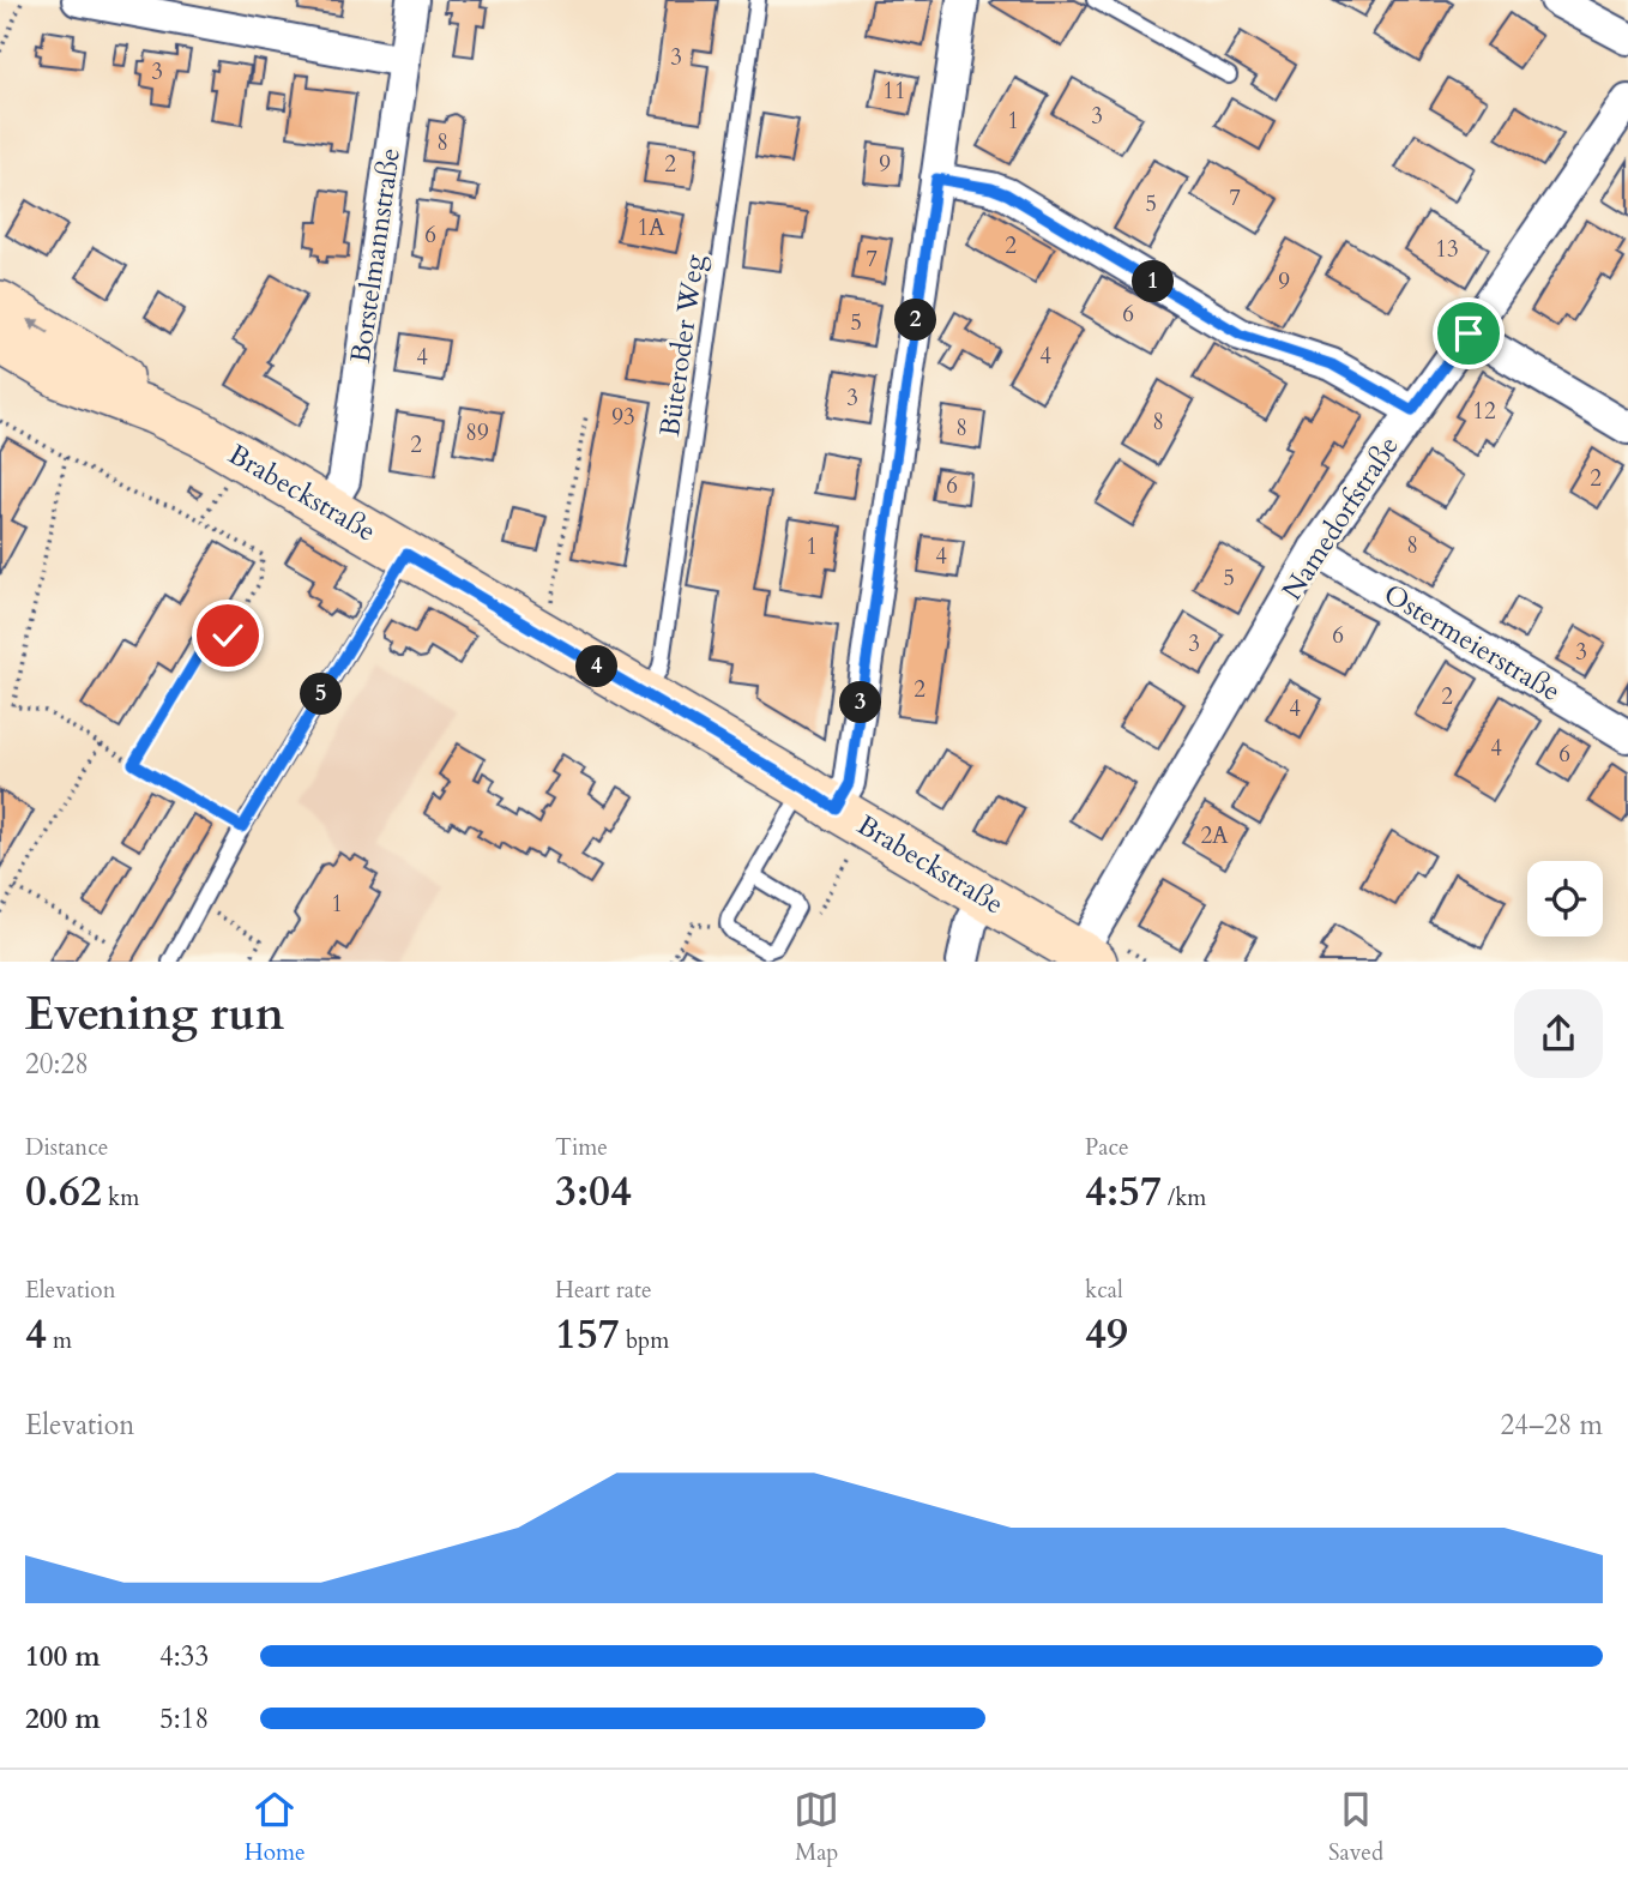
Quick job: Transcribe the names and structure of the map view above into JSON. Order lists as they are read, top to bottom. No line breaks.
{"streets":{"main road":["Brabeckstraße"],"street":["Borstelmannstraße","Namedorfstraße","Ostermeierstraße"],"lane":["Büteroder Weg"]},"crossings":[["Borstelmannstraße","Brabeckstraße"],["Büteroder Weg","Brabeckstraße"],["Brabeckstraße","Namedorfstraße"],["Namedorfstraße","Ostermeierstraße"]],"house_numbers":["3","3","11","3","1","8","2","9","7","5","1A","6","2","13","7","9","6","5","4","4","3","12","93","8","8","89","2","2","6","8","1","4","5","6","3","3","2","2","4","4","6","2A","1"],"page":{"pins":["1","2","4","5","3"],"heading":["Evening run","20:28"],"stats":[["Distance","0.62 km"],["Time","3:04"],["Pace","4:57 /km"],["Elevation","4 m"],["Heart rate","157 bpm"],["kcal","49"]],"chart":["Elevation","24–28 m"],"list":[{"name":"100 m","note":"4:33"},{"name":"200 m","note":"5:18"}],"tabs":["Home","Map","Saved"]}}
